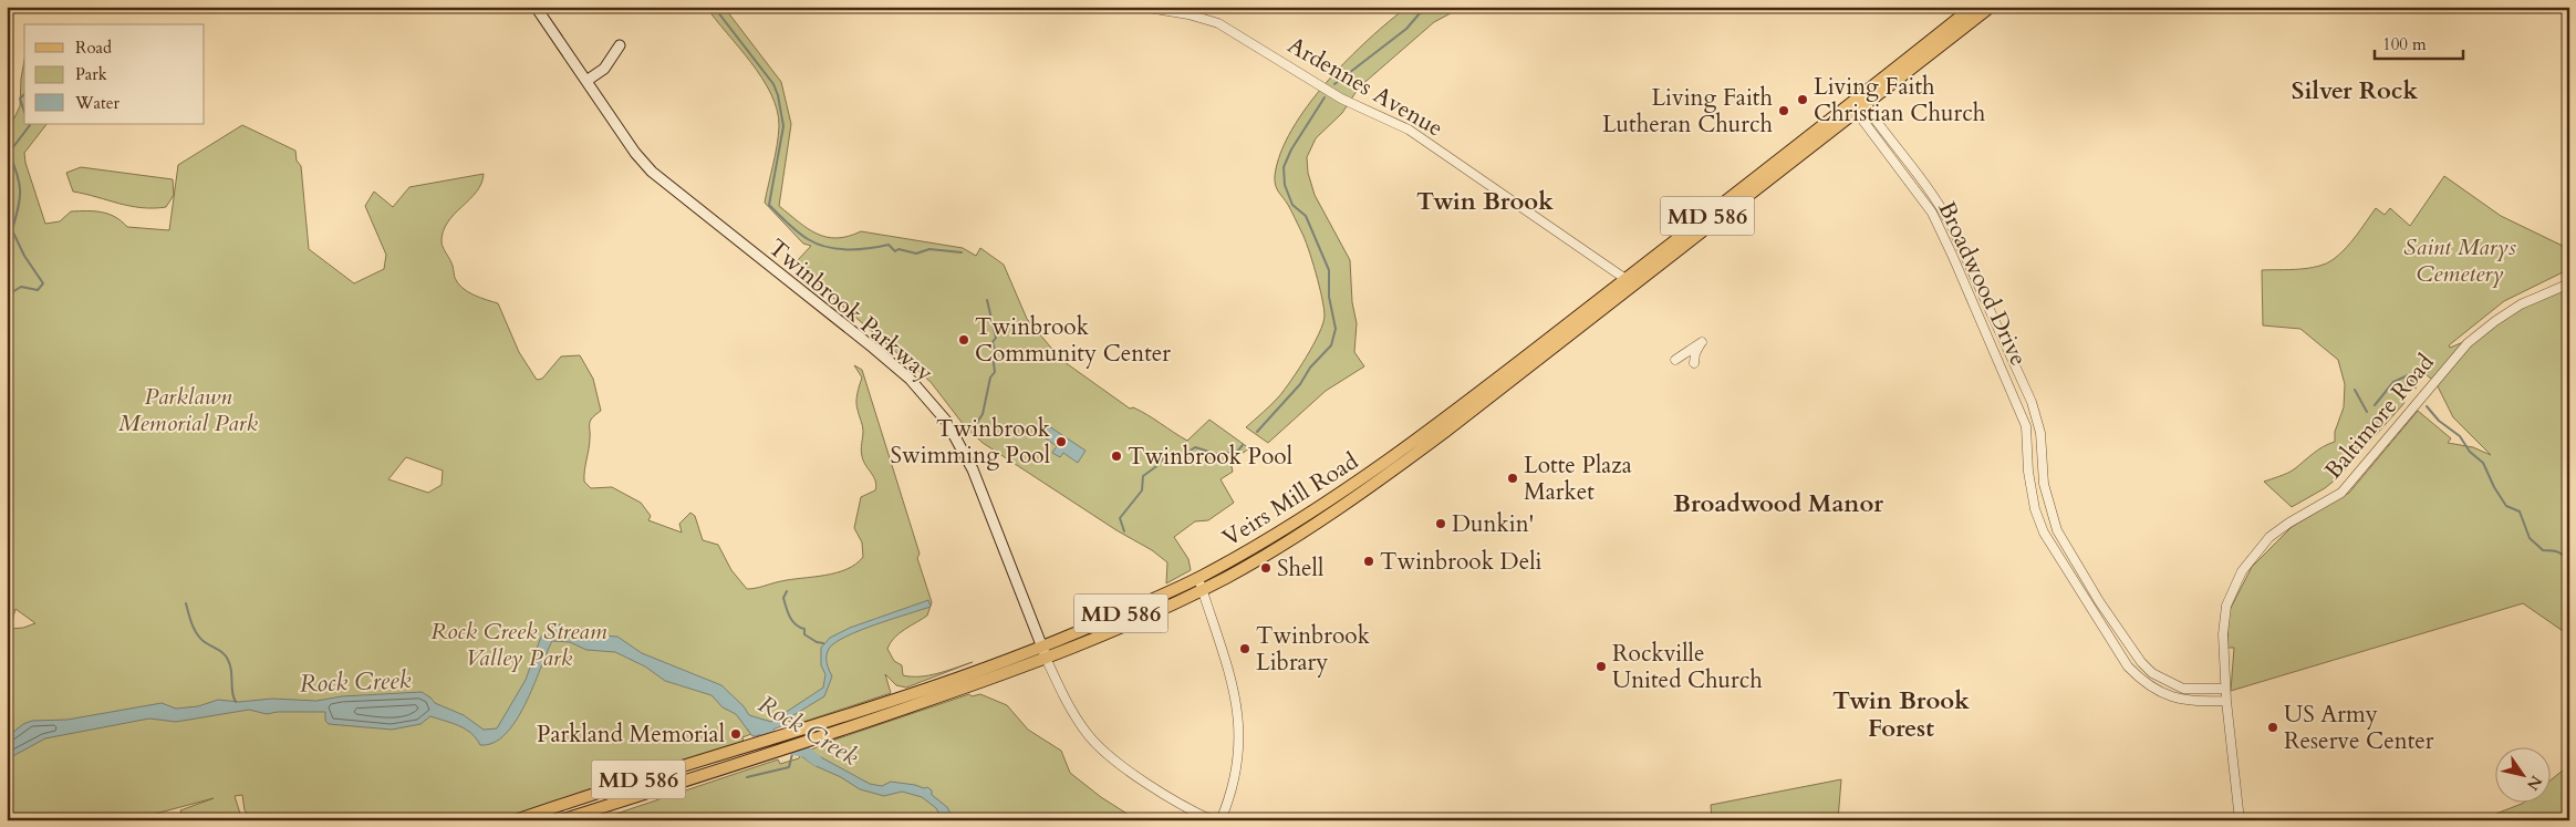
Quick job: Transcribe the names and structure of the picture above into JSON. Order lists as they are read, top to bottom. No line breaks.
{"streets":{"main road":["MD 586","Twinbrook Parkway","Veirs Mill Road"],"street":["Ardennes Avenue","Broadwood Drive","Baltimore Road"]},"crossings":[["Ardennes Avenue","Veirs Mill Road"],["Broadwood Drive","Baltimore Road"],["Broadwood Drive","Veirs Mill Road"],["Twinbrook Parkway","Veirs Mill Road"]],"districts":["Silver Rock","Twin Brook","Broadwood Manor","Twin Brook Forest"],"water":["Rock Creek"],"parks":["Saint Marys Cemetery","Parklawn Memorial Park","Rock Creek Stream Valley Park"],"places":["Living Faith Christian Church","Living Faith Lutheran Church","Twinbrook Community Center","Twinbrook Swimming Pool","Twinbrook Pool","Lotte Plaza Market","Dunkin'","Twinbrook Deli","Shell","Twinbrook Library","Rockville United Church","US Army Reserve Center","Parkland Memorial"],"legend":["Road","Park","Water"],"scale_bar":"100 m","north":"bottom right"}
